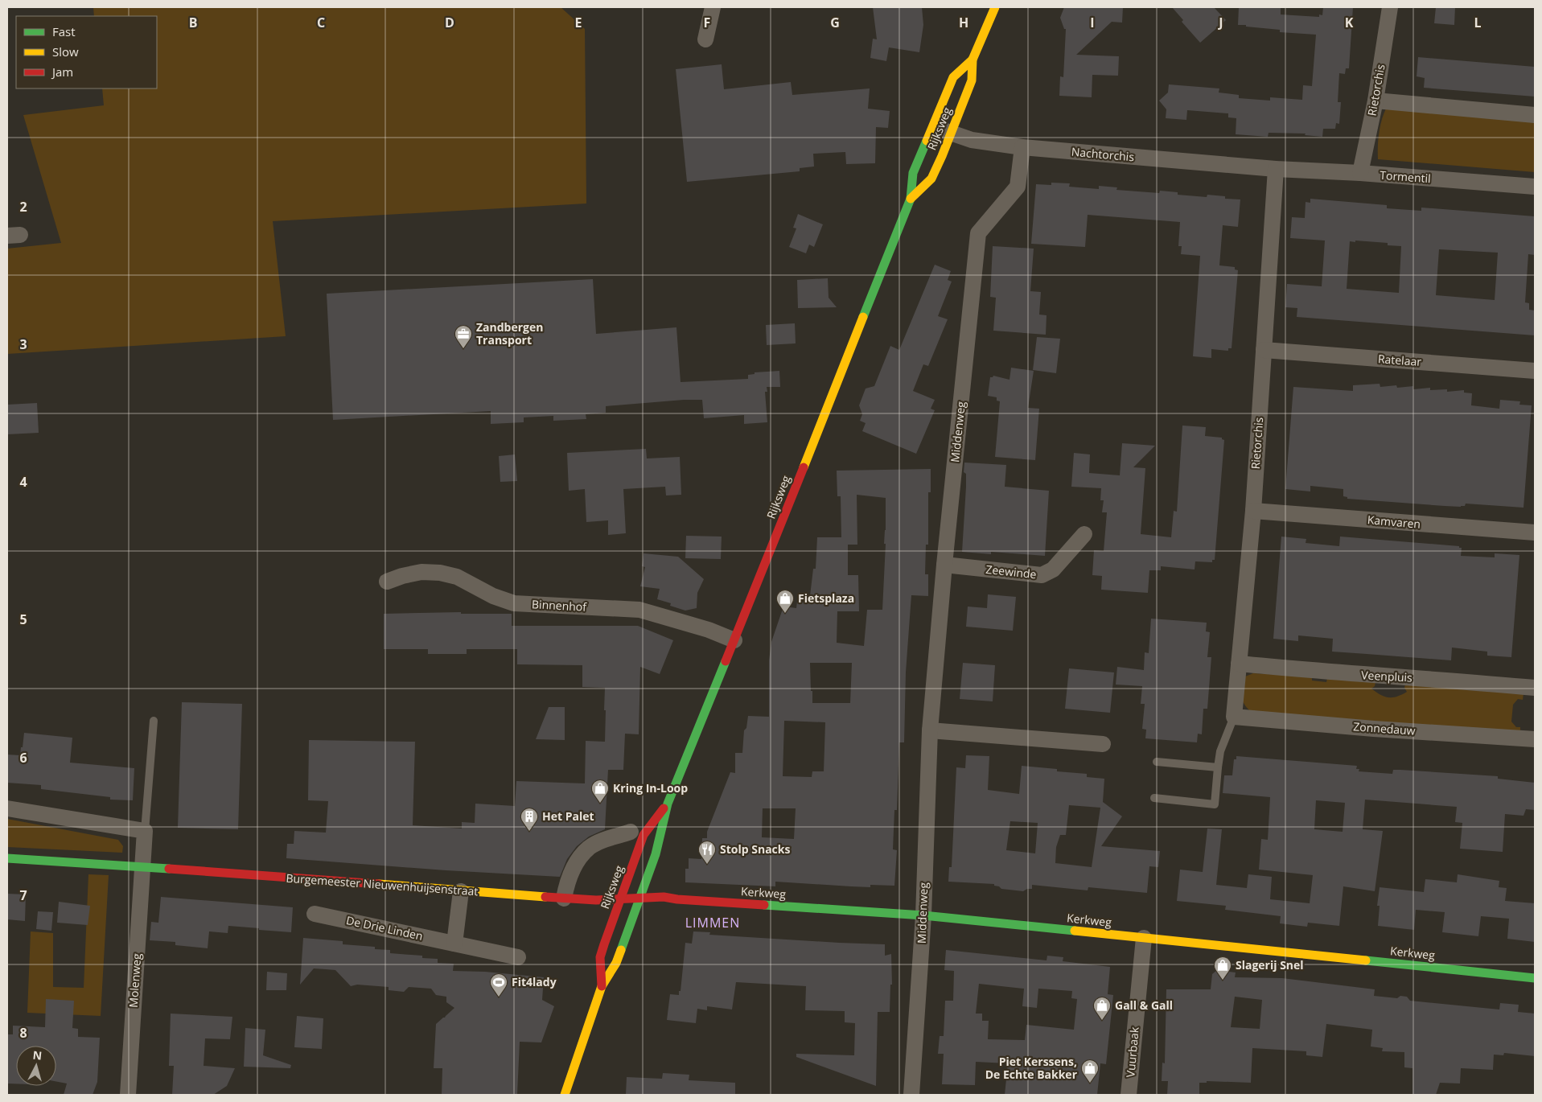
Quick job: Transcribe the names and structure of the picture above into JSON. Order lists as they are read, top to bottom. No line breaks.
{"streets":{"main road":["Rijksweg","Burgemeester Nieuwenhuijsenstraat","Kerkweg"],"street":["Rietorchis","Nachtorchis","Tormentil","Ratelaar","Middenweg","Kamvaren","Zeewinde","Binnenhof","Veenpluis","Zonnedauw","De Drie Linden","Molenweg","Vuurbaak"]},"crossings":[["Rietorchis","Nachtorchis"],["Rietorchis","Tormentil"],["Rietorchis","Ratelaar"],["Rietorchis","Kamvaren"],["Rietorchis","Veenpluis"],["Rietorchis","Zonnedauw"],["Rijksweg","Nachtorchis"],["Rijksweg","Binnenhof"],["Rijksweg","Burgemeester Nieuwenhuijsenstraat"],["Rijksweg","Kerkweg"],["Nachtorchis","Tormentil"],["Nachtorchis","Middenweg"],["Middenweg","Zeewinde"],["Middenweg","Kerkweg"],["Burgemeester Nieuwenhuijsenstraat","Kerkweg"],["Burgemeester Nieuwenhuijsenstraat","Molenweg"],["Kerkweg","Vuurbaak"]],"districts":["LIMMEN"],"places":{"office":["Zandbergen Transport"],"shop":["Fietsplaza","Kring In-Loop","Slagerij Snel","Gall & Gall","Piet Kerssens, De Echte Bakker"],"building":["Het Palet"],"restaurant":["Stolp Snacks"],"sports":["Fit4lady"]},"legend":["Fast","Slow","Jam"],"north":"top","grid":{"columns":["B","C","D","E","F","G","H","I","J","K","L"],"rows":["2","3","4","5","6","7","8"]}}
